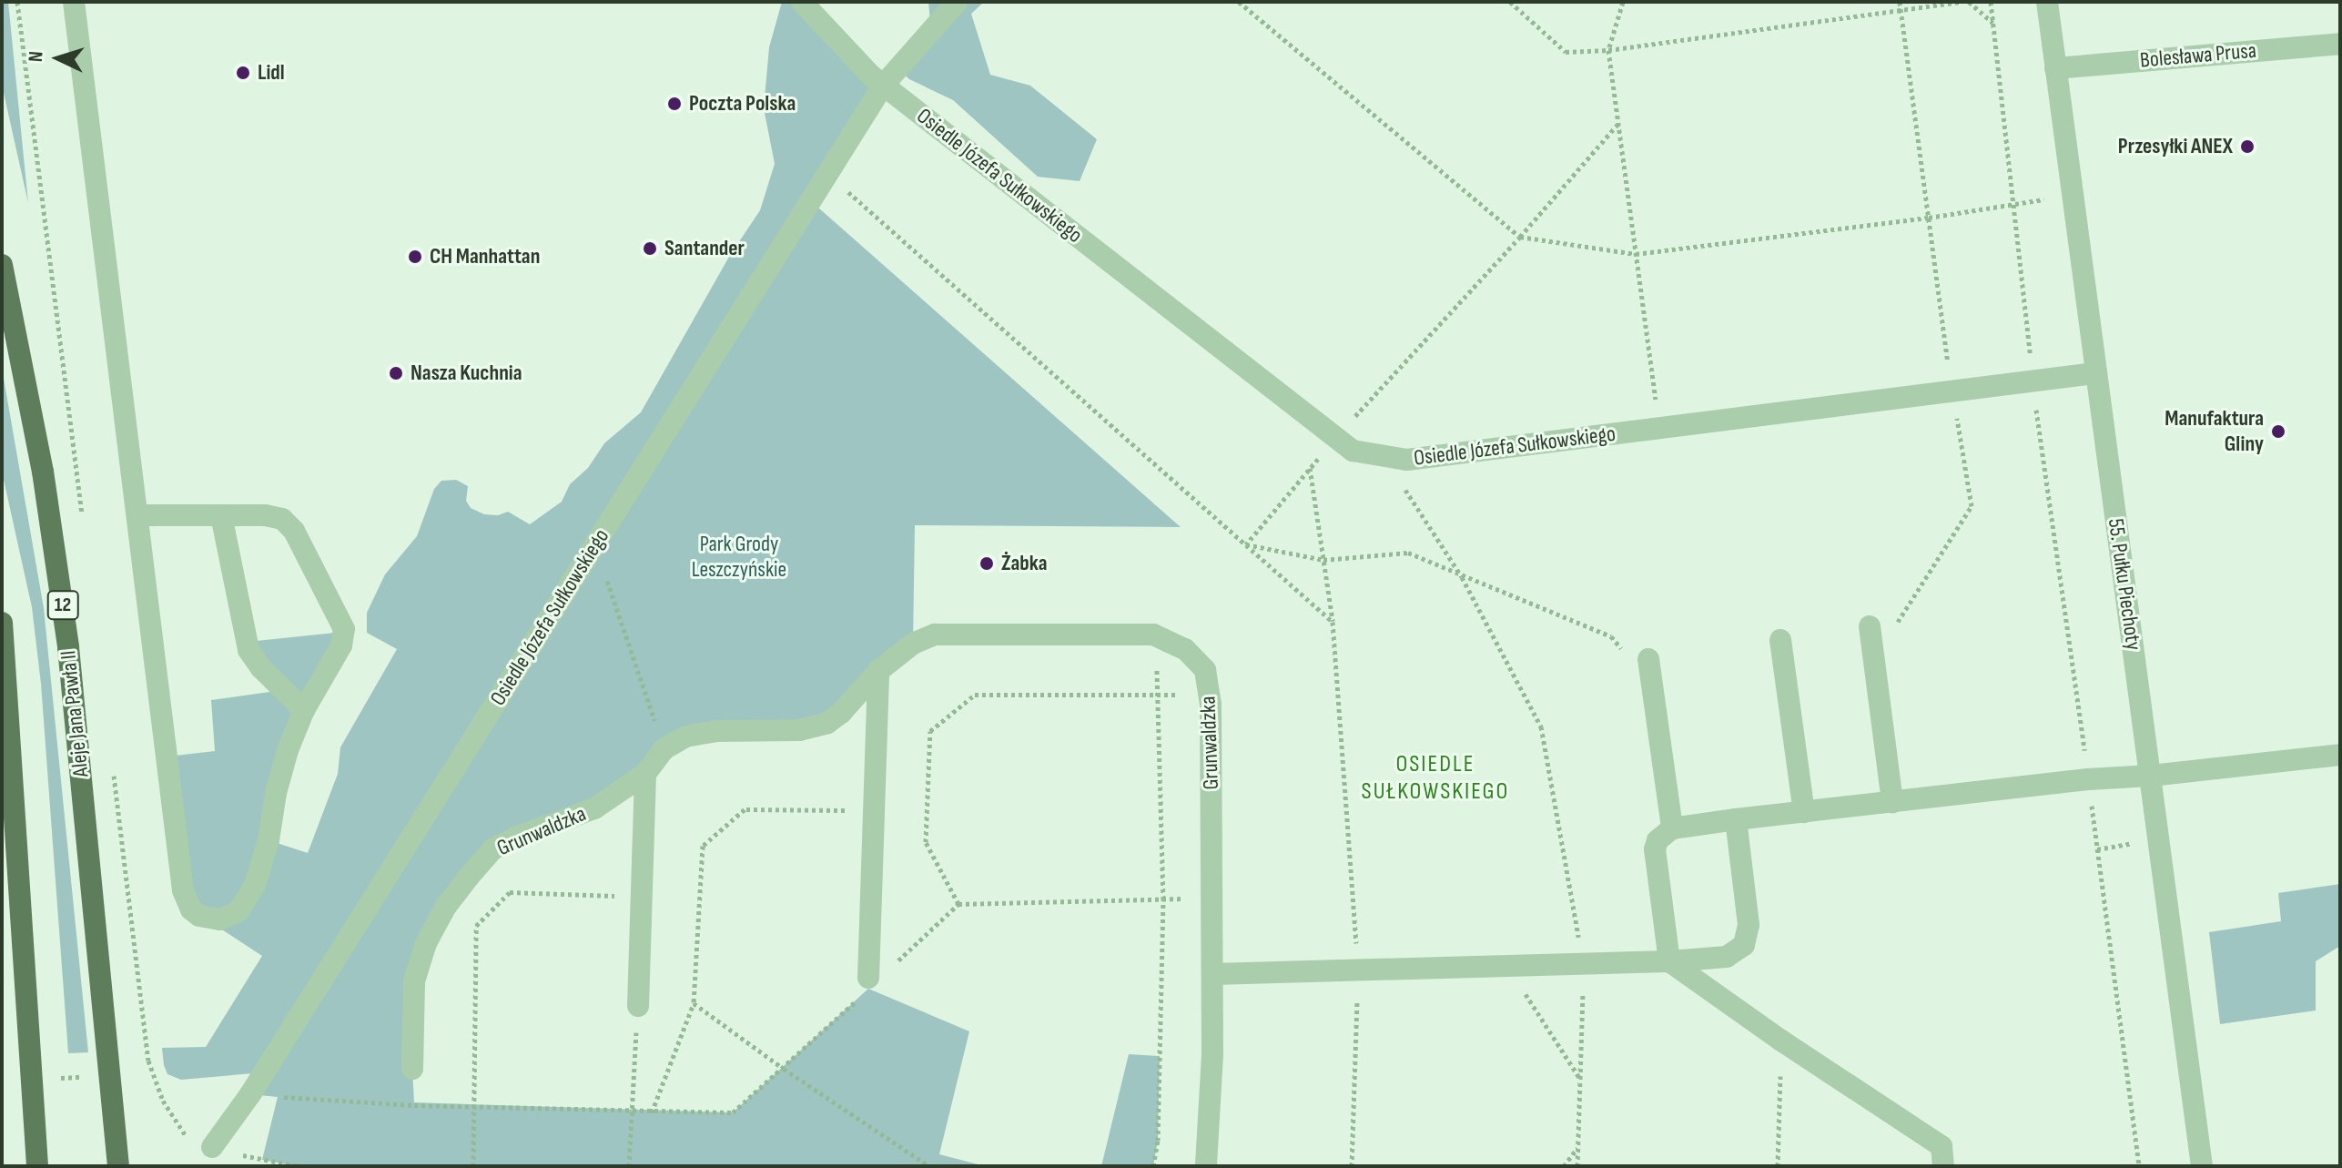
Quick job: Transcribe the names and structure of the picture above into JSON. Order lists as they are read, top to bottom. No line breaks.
{"streets":{"main road":["12","Aleje Jana Pawła II"],"street":["Bolesława Prusa","Osiedle Józefa Sułkowskiego","55. Pułku Piechoty","Grunwaldzka"]},"crossings":[["Bolesława Prusa","55. Pułku Piechoty"],["Osiedle Józefa Sułkowskiego","55. Pułku Piechoty"]],"districts":["OSIEDLE SUŁKOWSKIEGO"],"parks":["Park Grody Leszczyńskie"],"places":["Lidl","Poczta Polska","Przesyłki ANEX","Santander","CH Manhattan","Nasza Kuchnia","Manufaktura Gliny","Żabka"],"north":"left"}
